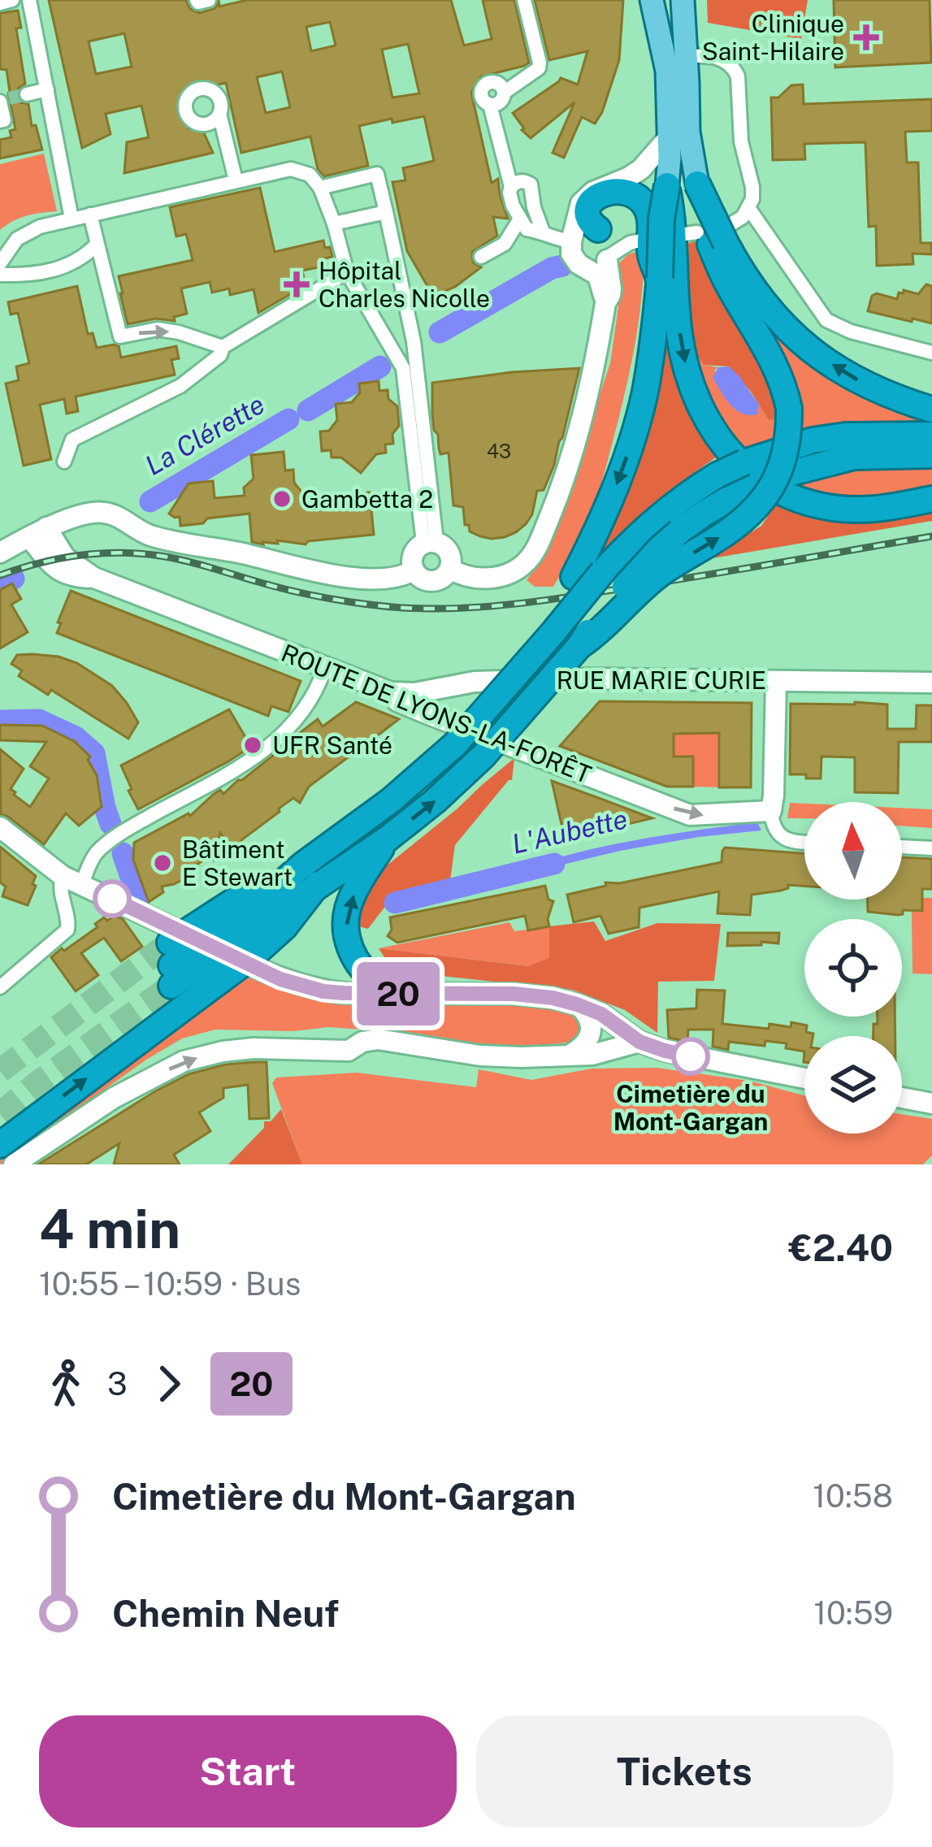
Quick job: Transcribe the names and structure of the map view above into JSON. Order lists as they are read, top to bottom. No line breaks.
{"streets":{"street":["RUE MARIE CURIE","ROUTE DE LYONS-LA-FORÊT"]},"crossings":[["RUE MARIE CURIE","ROUTE DE LYONS-LA-FORÊT"]],"one_way":["ROUTE DE LYONS-LA-FORÊT"],"water":["La Clérette","L'Aubette"],"places":{"health":["Clinique Saint-Hilaire","Hôpital Charles Nicolle"],"other":["Gambetta 2","UFR Santé","Bâtiment E Stewart","Cimetière du Mont-Gargan"]},"lines":["bus line 20"],"house_numbers":["43"],"north":"top","page":{"on_map":"20","heading":["4 min","10:55 – 10:59 · Bus","€2.40"],"legs":["3","20"],"list":[{"name":"Cimetière du Mont-Gargan","value":"10:58"},{"name":"Chemin Neuf","value":"10:59"}],"buttons":["Start","Tickets"]}}
